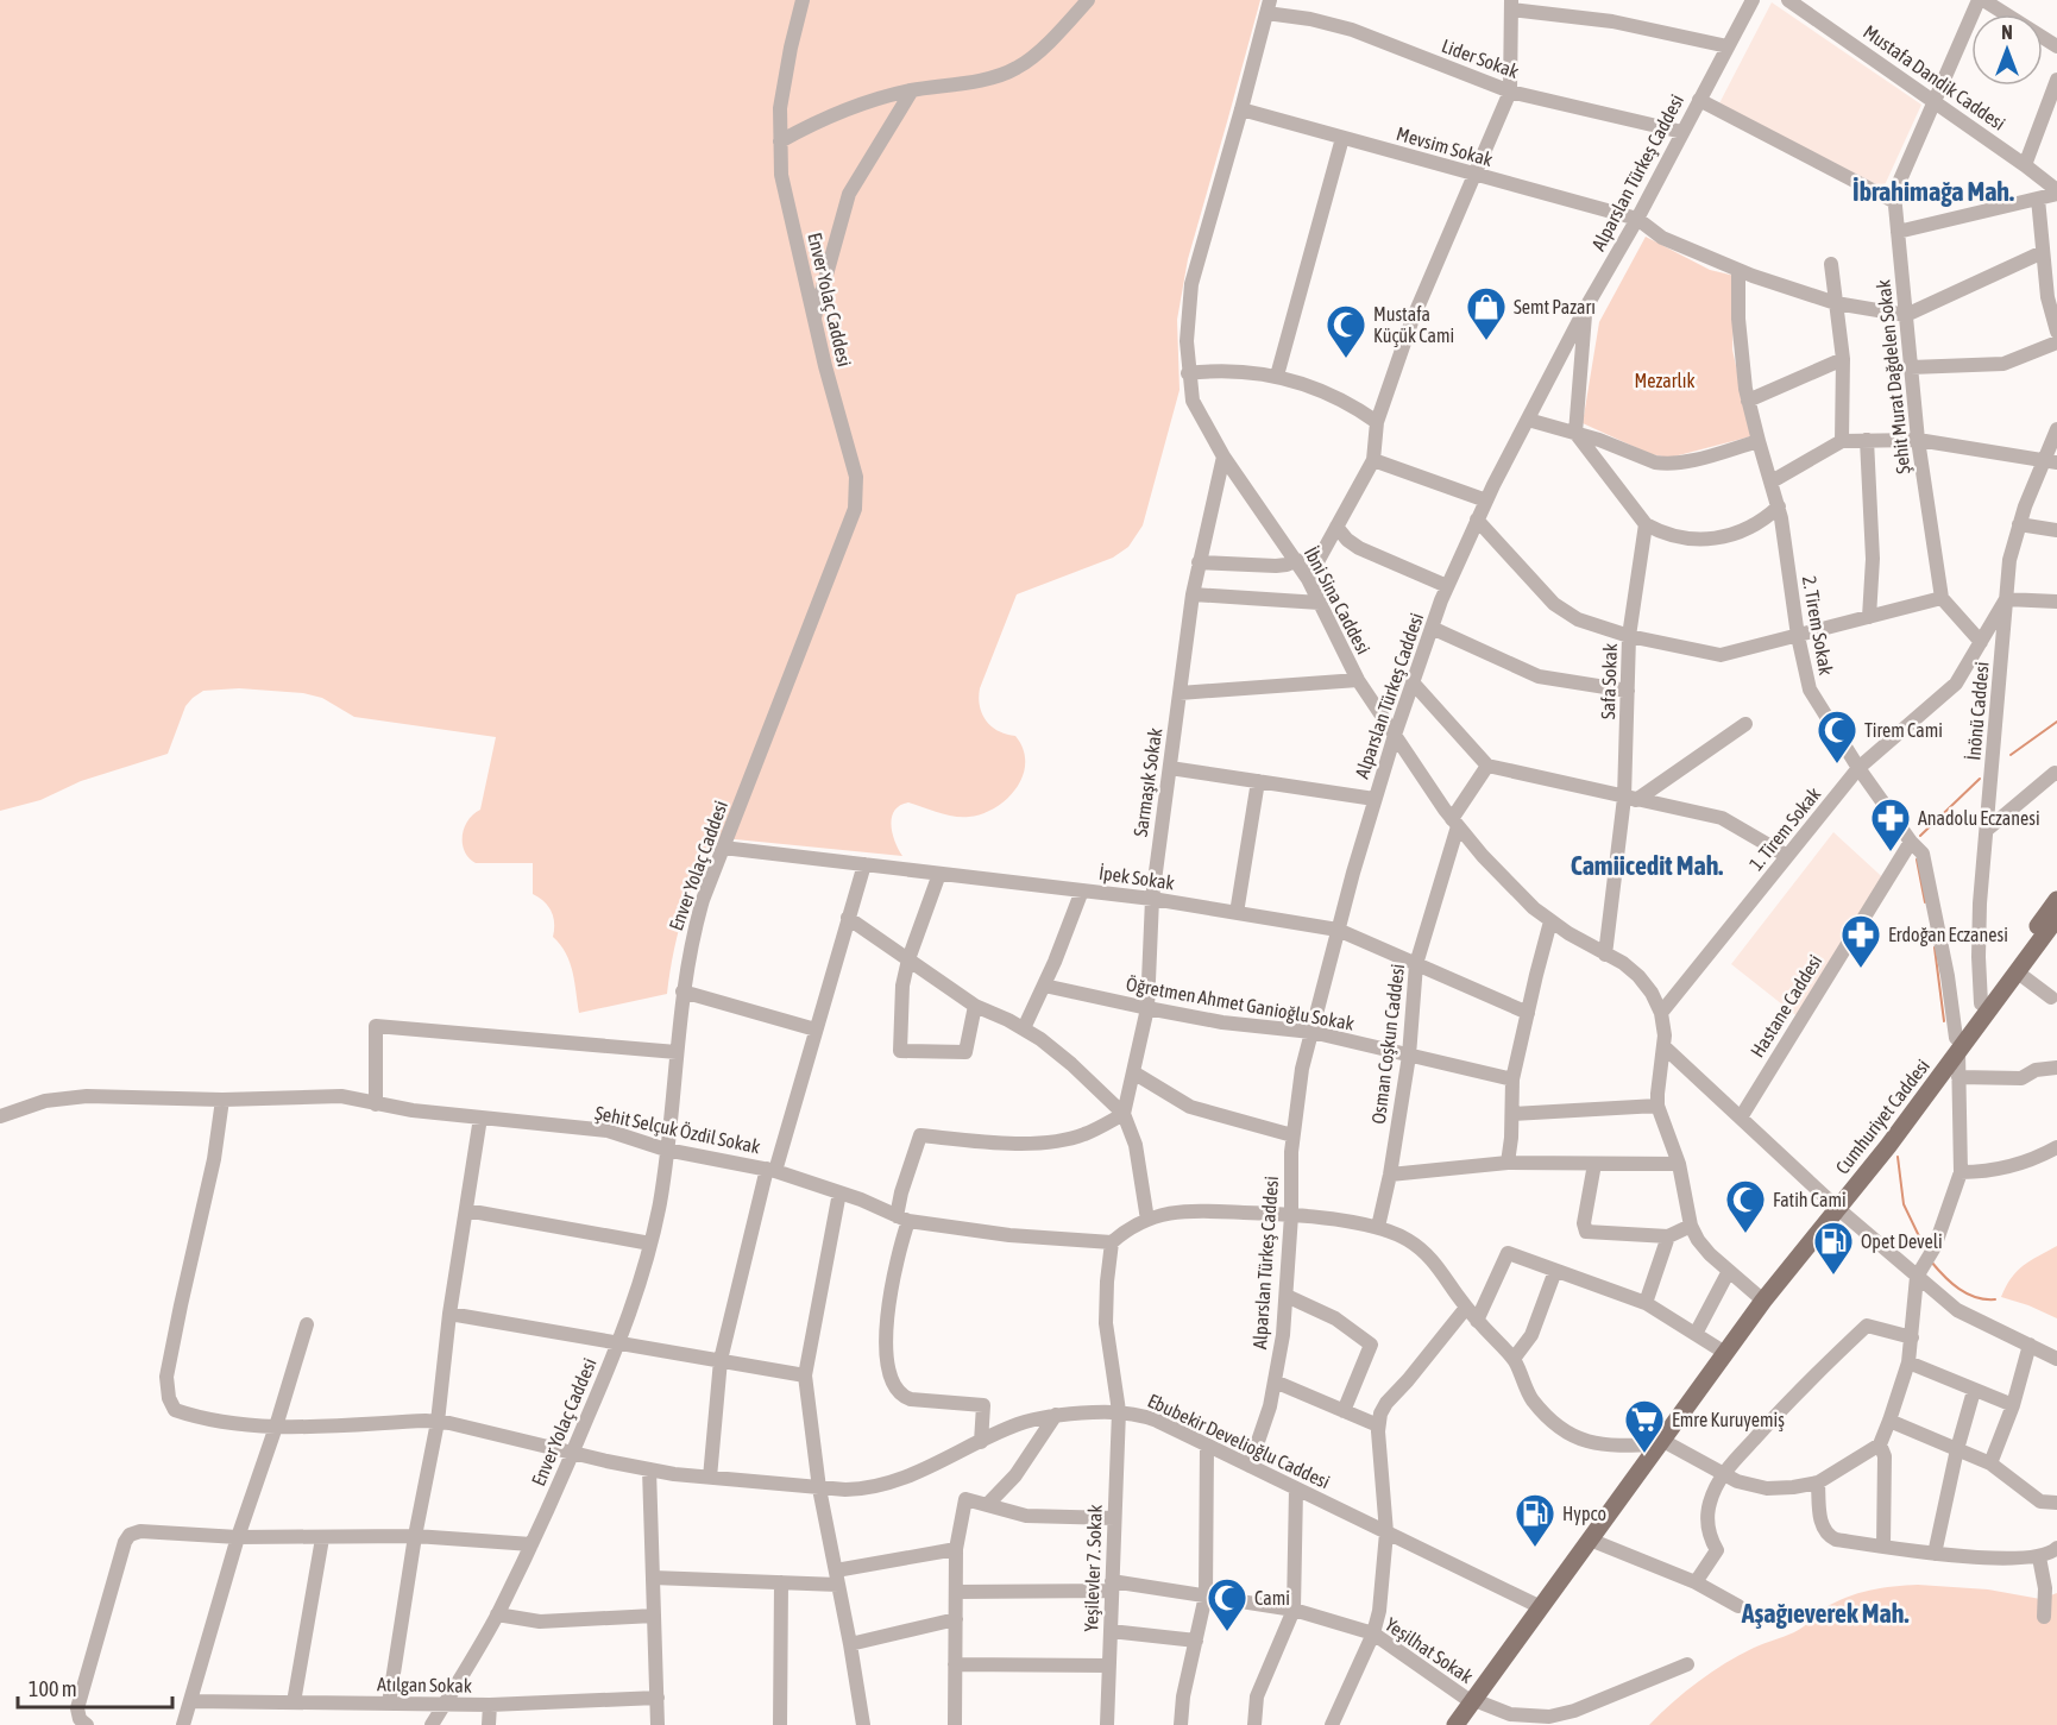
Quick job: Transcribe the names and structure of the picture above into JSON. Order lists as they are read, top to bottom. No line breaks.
{"streets":{"main road":["Cumhuriyet Caddesi"],"street":["Lider Sokak","Mustafa Dandik Caddesi","Mevsim Sokak","Alparslan Türkeş Caddesi","Enver Yolaç Caddesi","Şehit Murat Dağdelen Sokak","İbni Sina Caddesi","2. Tirem Sokak","Safa Sokak","İnönü Caddesi","Sarmaşık Sokak","1. Tirem Sokak","İpek Sokak","Öğretmen Ahmet Ganioğlu Sokak","Hastane Caddesi","Osman Coşkun Caddesi","Şehit Selçuk Özdil Sokak","Ebubekir Develioğlu Caddesi","Yeşilevler 7. Sokak","Yeşilhat Sokak","Atılgan Sokak"]},"crossings":[["Lider Sokak","Alparslan Türkeş Caddesi"],["Lider Sokak","İbni Sina Caddesi"],["Mustafa Dandik Caddesi","Şehit Murat Dağdelen Sokak"],["Mevsim Sokak","Alparslan Türkeş Caddesi"],["Mevsim Sokak","İbni Sina Caddesi"],["Alparslan Türkeş Caddesi","İbni Sina Caddesi"],["Alparslan Türkeş Caddesi","İpek Sokak"],["Alparslan Türkeş Caddesi","Öğretmen Ahmet Ganioğlu Sokak"],["Alparslan Türkeş Caddesi","Ebubekir Develioğlu Caddesi"],["Enver Yolaç Caddesi","İpek Sokak"],["Enver Yolaç Caddesi","Şehit Selçuk Özdil Sokak"],["Enver Yolaç Caddesi","Ebubekir Develioğlu Caddesi"],["Enver Yolaç Caddesi","Atılgan Sokak"],["İbni Sina Caddesi","Safa Sokak"],["İbni Sina Caddesi","Sarmaşık Sokak"],["İbni Sina Caddesi","1. Tirem Sokak"],["İbni Sina Caddesi","Osman Coşkun Caddesi"],["2. Tirem Sokak","1. Tirem Sokak"],["2. Tirem Sokak","Hastane Caddesi"],["2. Tirem Sokak","Cumhuriyet Caddesi"],["İnönü Caddesi","1. Tirem Sokak"],["İnönü Caddesi","Cumhuriyet Caddesi"],["Sarmaşık Sokak","İpek Sokak"],["Sarmaşık Sokak","Öğretmen Ahmet Ganioğlu Sokak"],["İpek Sokak","Osman Coşkun Caddesi"],["Öğretmen Ahmet Ganioğlu Sokak","Osman Coşkun Caddesi"],["Cumhuriyet Caddesi","Ebubekir Develioğlu Caddesi"],["Cumhuriyet Caddesi","Yeşilhat Sokak"],["Şehit Selçuk Özdil Sokak","Ebubekir Develioğlu Caddesi"],["Şehit Selçuk Özdil Sokak","Yeşilevler 7. Sokak"],["Ebubekir Develioğlu Caddesi","Yeşilevler 7. Sokak"],["Yeşilevler 7. Sokak","Yeşilhat Sokak"]],"districts":["İbrahimağa Mah.","Camiicedit Mah.","Aşağıeverek Mah."],"parks":["Mezarlık"],"places":{"shop":["Semt Pazarı"],"mosque":["Mustafa Küçük Cami","Tirem Cami","Fatih Cami","Cami"],"pharmacy":["Anadolu Eczanesi","Erdoğan Eczanesi"],"fuel station":["Opet Develi","Hypco"],"supermarket":["Emre Kuruyemiş"]},"scale_bar":"100 m","north":"top"}
